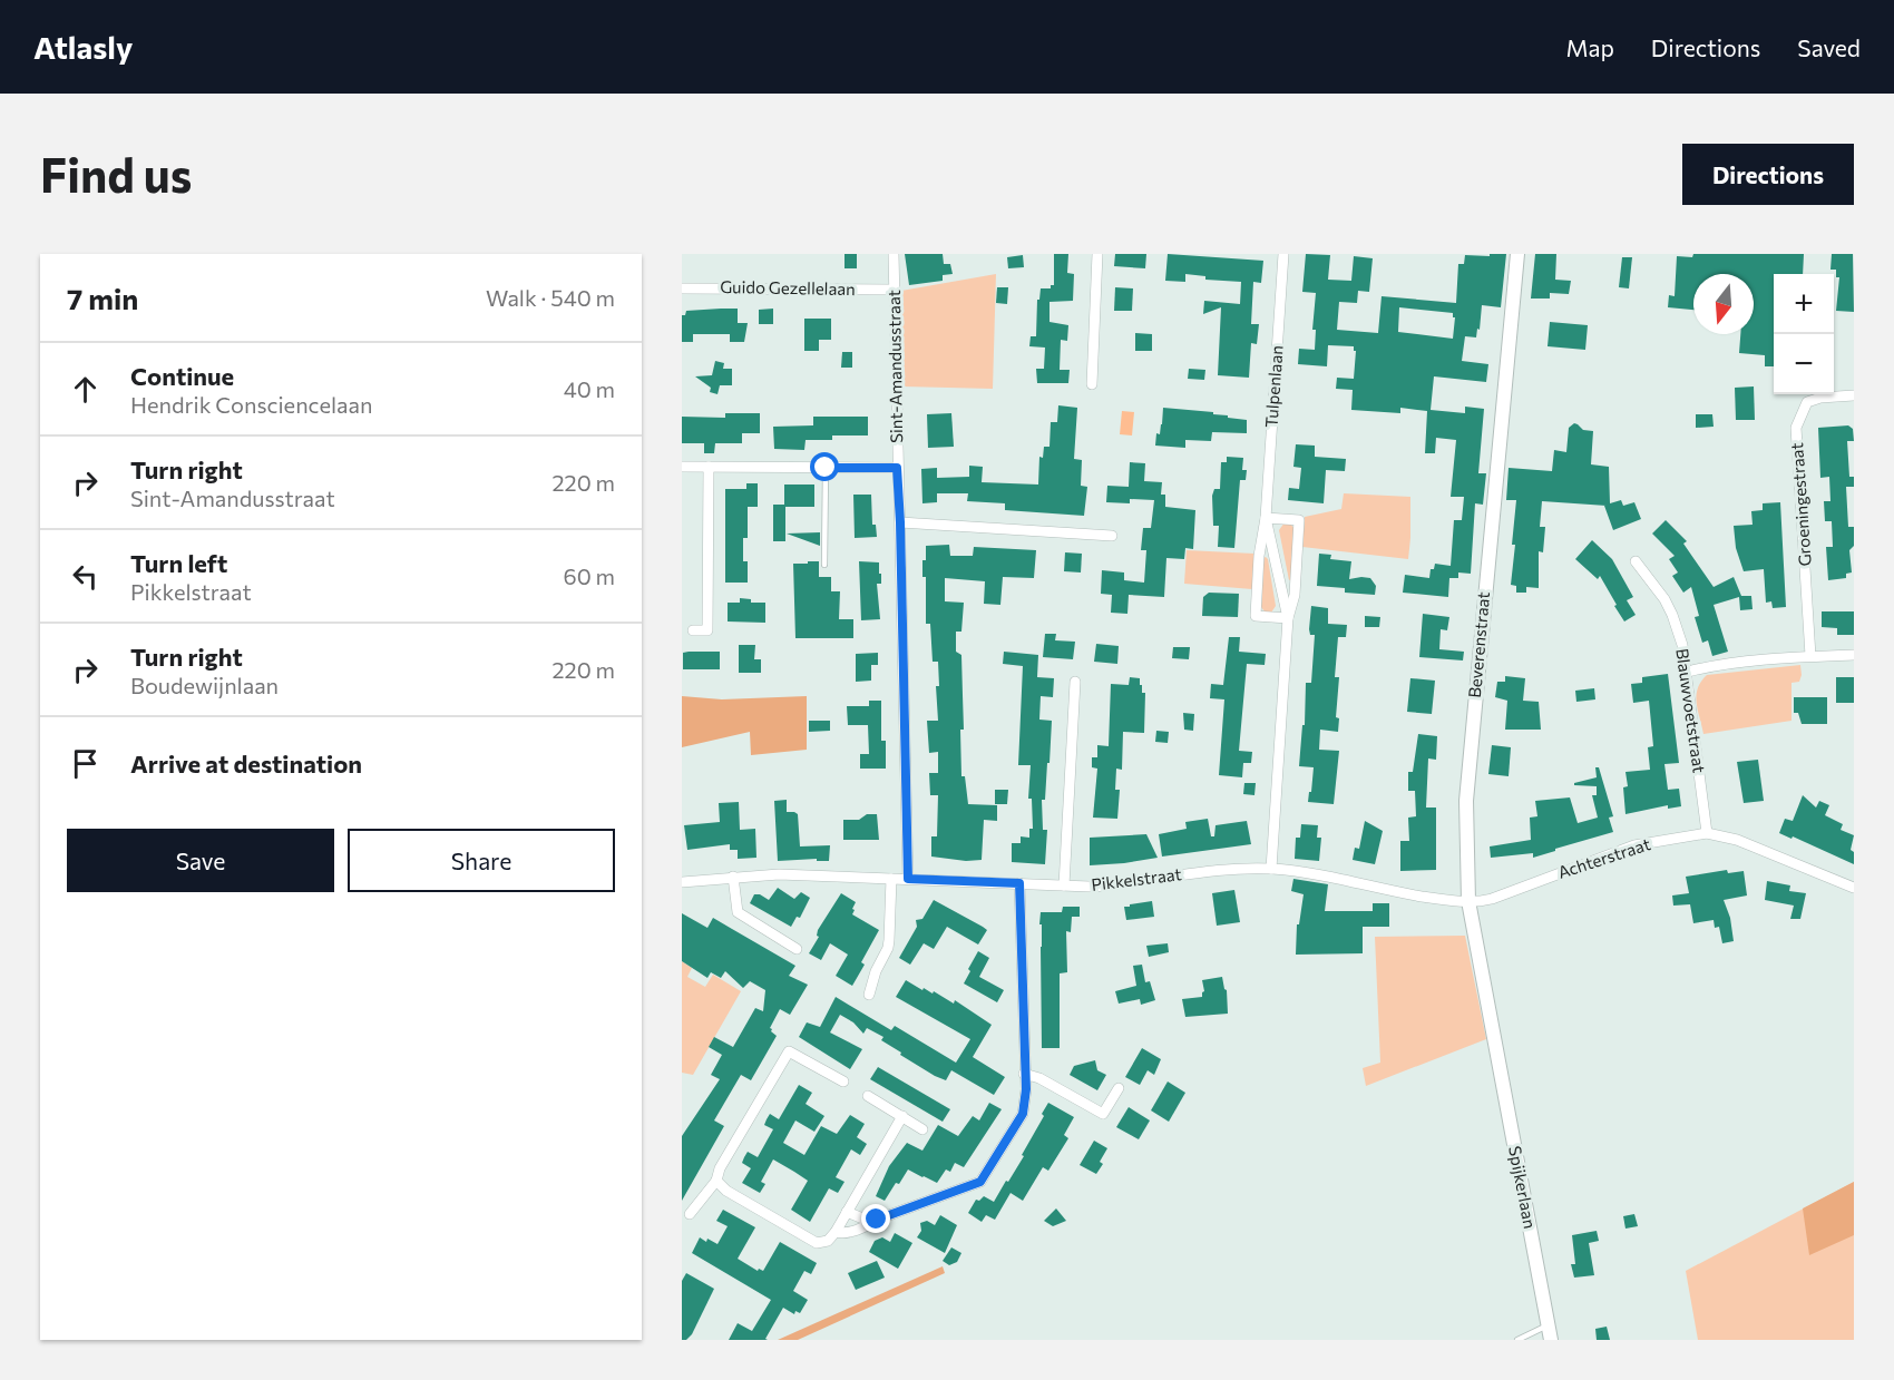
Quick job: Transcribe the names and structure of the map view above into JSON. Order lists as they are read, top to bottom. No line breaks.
{"streets":{"street":["Guido Gezellelaan","Sint-Amandusstraat","Tulpenlaan","Groeningestraat","Beverenstraat","Blauwvoetstraat","Achterstraat","Pikkelstraat","Spijkerlaan"]},"crossings":[["Guido Gezellelaan","Sint-Amandusstraat"],["Sint-Amandusstraat","Pikkelstraat"],["Tulpenlaan","Pikkelstraat"],["Beverenstraat","Achterstraat"],["Beverenstraat","Pikkelstraat"],["Beverenstraat","Spijkerlaan"],["Blauwvoetstraat","Achterstraat"],["Achterstraat","Pikkelstraat"]],"north":"bottom","page":{"header":"Atlasly","nav":["Map","Directions","Saved"],"buttons":["Directions",["Save","Share"]],"title":"Find us","heading":["7 min","Walk · 540 m"],"map_buttons":["+","−"],"list":[["Continue","Hendrik Consciencelaan","40 m"],["Turn right","Sint-Amandusstraat","220 m"],["Turn left","Pikkelstraat","60 m"],["Turn right","Boudewijnlaan","220 m"],"Arrive at destination"]}}
